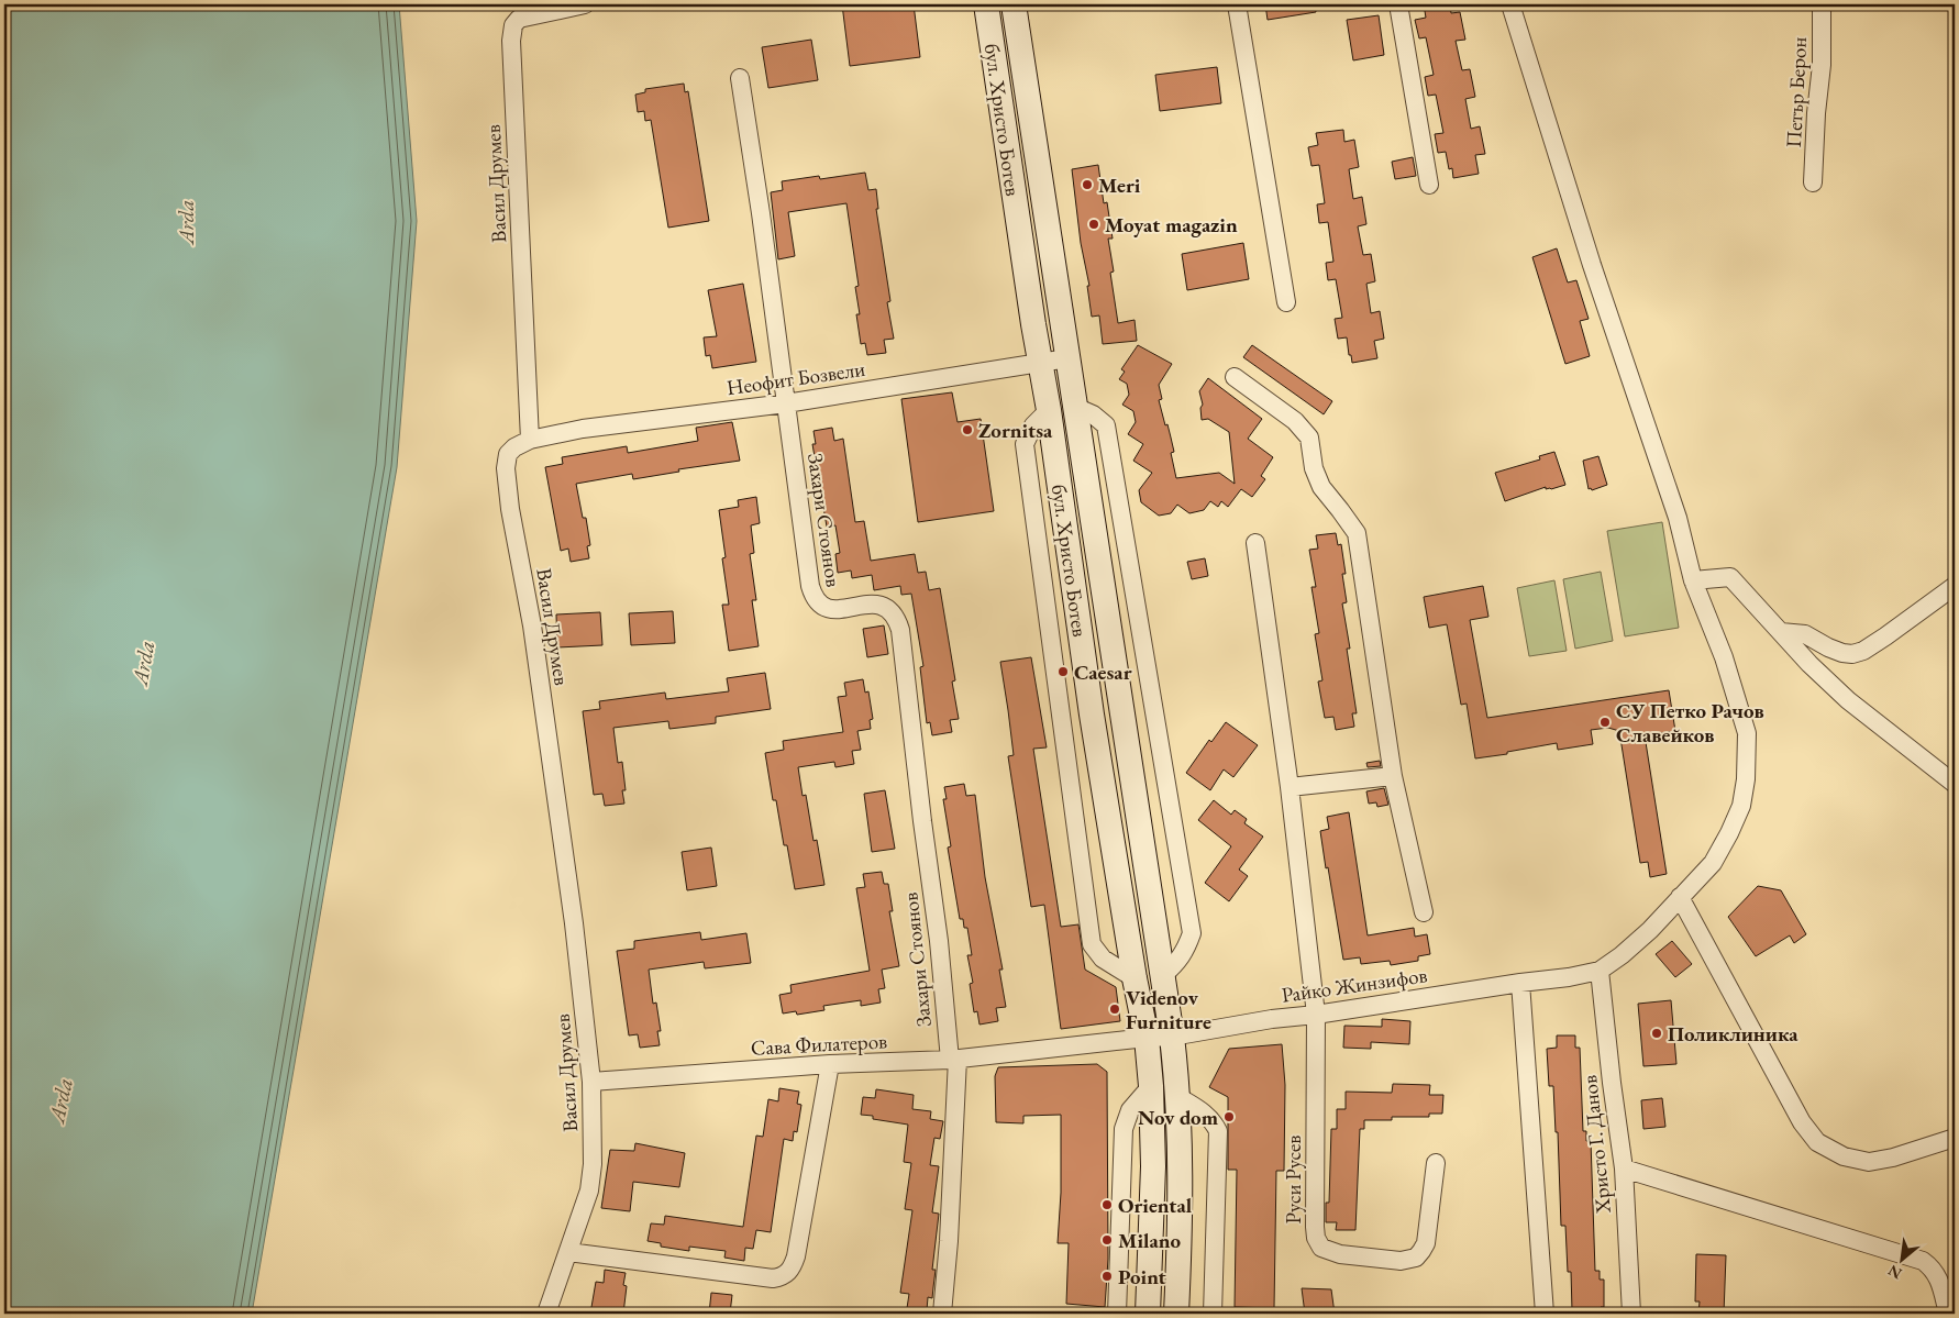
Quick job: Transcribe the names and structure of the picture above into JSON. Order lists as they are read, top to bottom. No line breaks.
{"streets":{"main road":["бул. Христо Ботев"],"street":["Петър Берон","Васил Друмев","Неофит Бозвели","Захари Стоянов","Райко Жинзифов","Сава Филатеров","Христо Г. Данов","Руси Русев"]},"crossings":[["бул. Христо Ботев","Неофит Бозвели"],["бул. Христо Ботев","Райко Жинзифов"],["бул. Христо Ботев","Сава Филатеров"],["Васил Друмев","Неофит Бозвели"],["Васил Друмев","Сава Филатеров"],["Неофит Бозвели","Захари Стоянов"],["Захари Стоянов","Сава Филатеров"],["Райко Жинзифов","Сава Филатеров"],["Райко Жинзифов","Христо Г. Данов"],["Райко Жинзифов","Руси Русев"]],"water":["Arda"],"places":["Meri","Moyat magazin","Zornitsa","Caesar","СУ Петко Рачов Славейков","Videnov Furniture","Поликлиника","Nov dom","Oriental","Milano","Point"],"north":"bottom left"}
